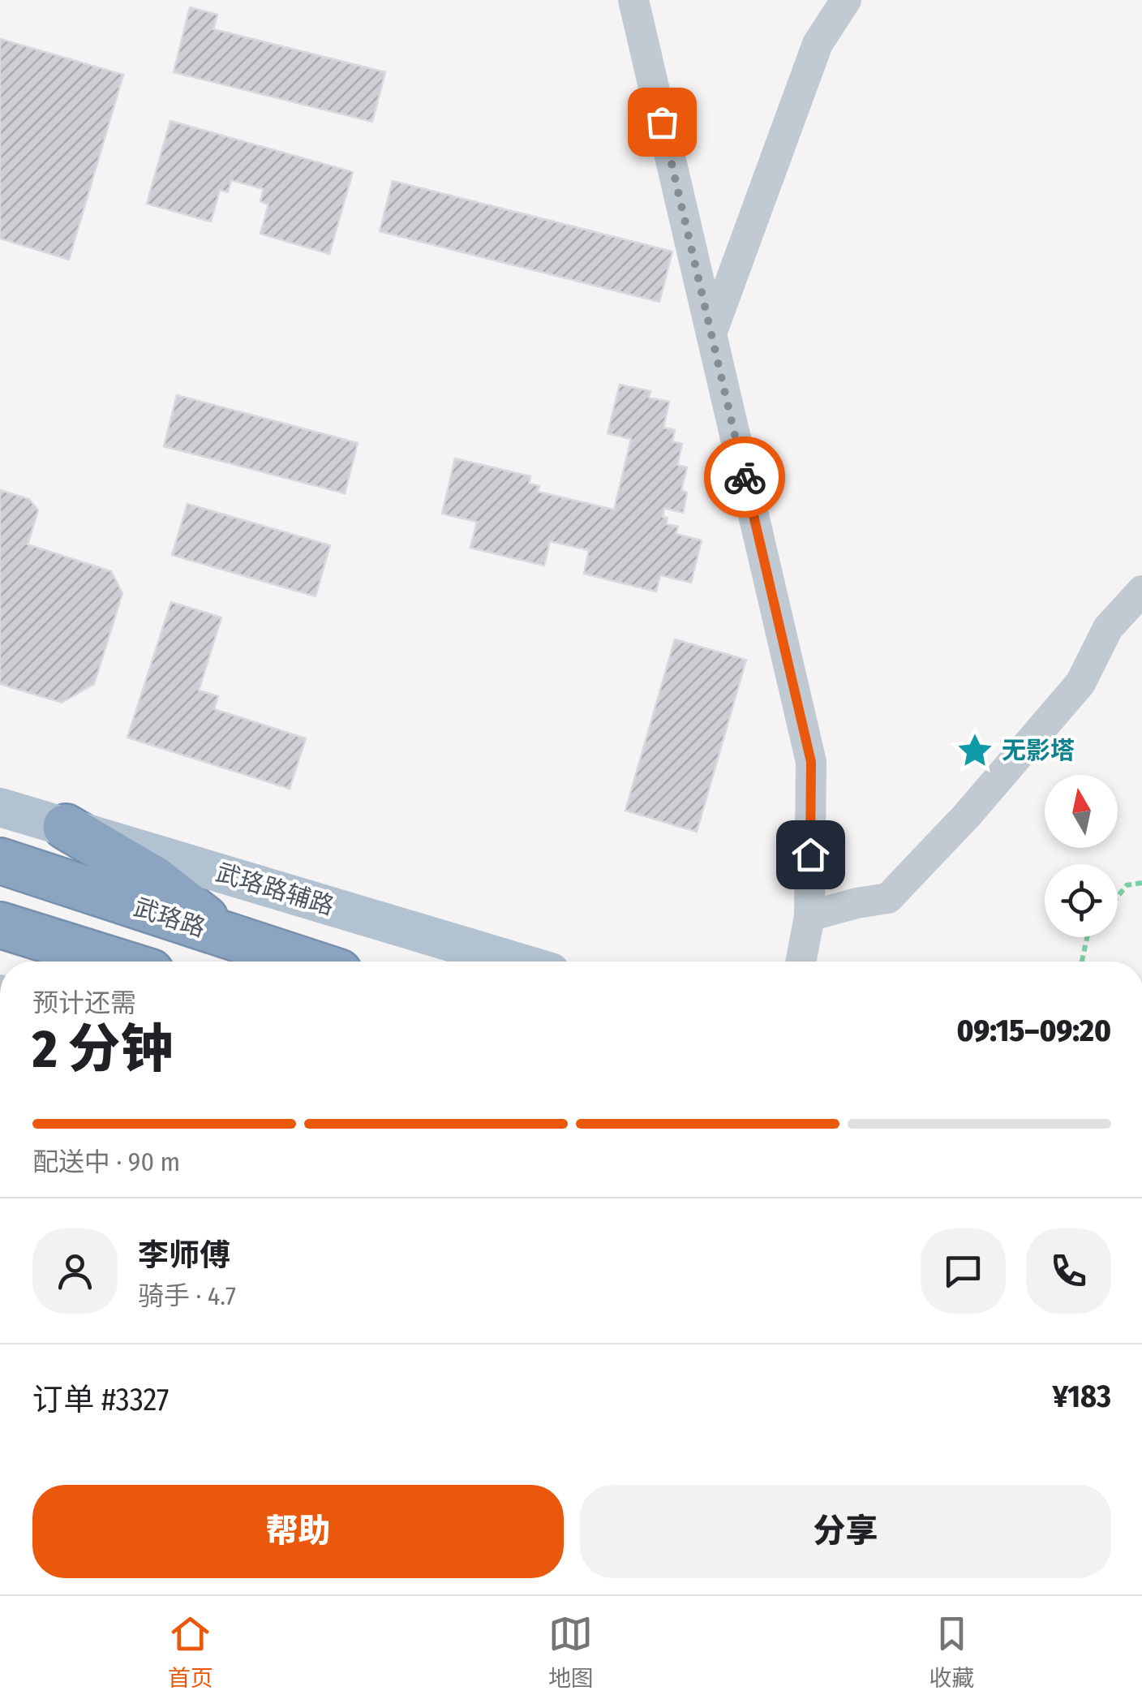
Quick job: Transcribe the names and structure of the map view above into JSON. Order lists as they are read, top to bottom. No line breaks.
{"streets":{"highway":["武珞路"],"main road":["武珞路辅路"]},"places":{"place":["无影塔"]},"north":"top","page":{"heading":["2 分钟","预计还需","09:15–09:20"],"panel":["李师傅","骑手 · 4.7","订单 #3327","¥183"],"bar":"配送中 · 90 m","buttons":["帮助","分享"],"tabs":["首页","地图","收藏"]}}
